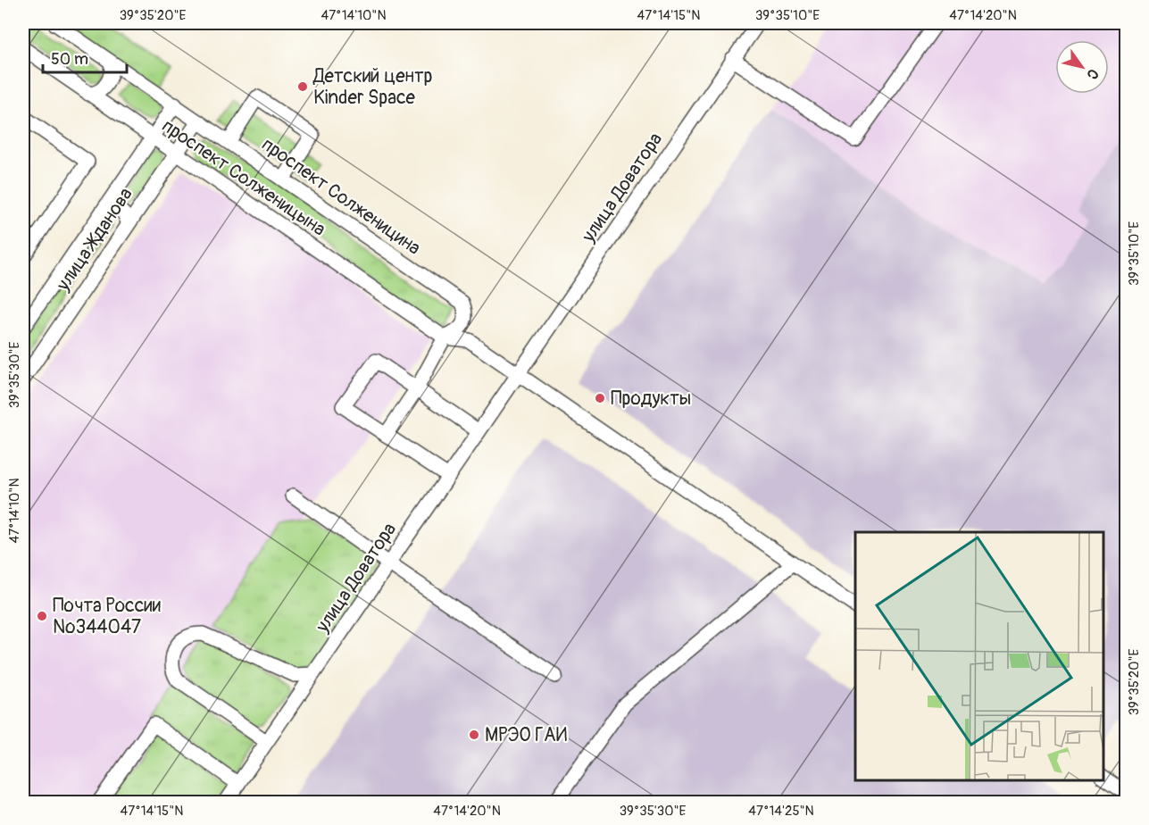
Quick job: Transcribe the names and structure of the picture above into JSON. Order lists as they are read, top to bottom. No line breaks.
{"streets":{"street":["проспект Солженицына","улица Доватора","проспект Солженицина","улица Жданова"]},"crossings":[["проспект Солженицына","улица Доватора"],["проспект Солженицына","проспект Солженицина"],["проспект Солженицына","улица Жданова"],["проспект Солженицина","улица Жданова"]],"places":["Детский центр Kinder Space","Продукты","Почта России №344047","МРЭО ГАИ"],"scale_bar":"50 m","north":"bottom right","coordinates":["39°35'20\"E","47°14'10\"N","47°14'15\"N","39°35'10\"E","47°14'20\"N","39°35'30\"E","47°14'25\"N"]}
